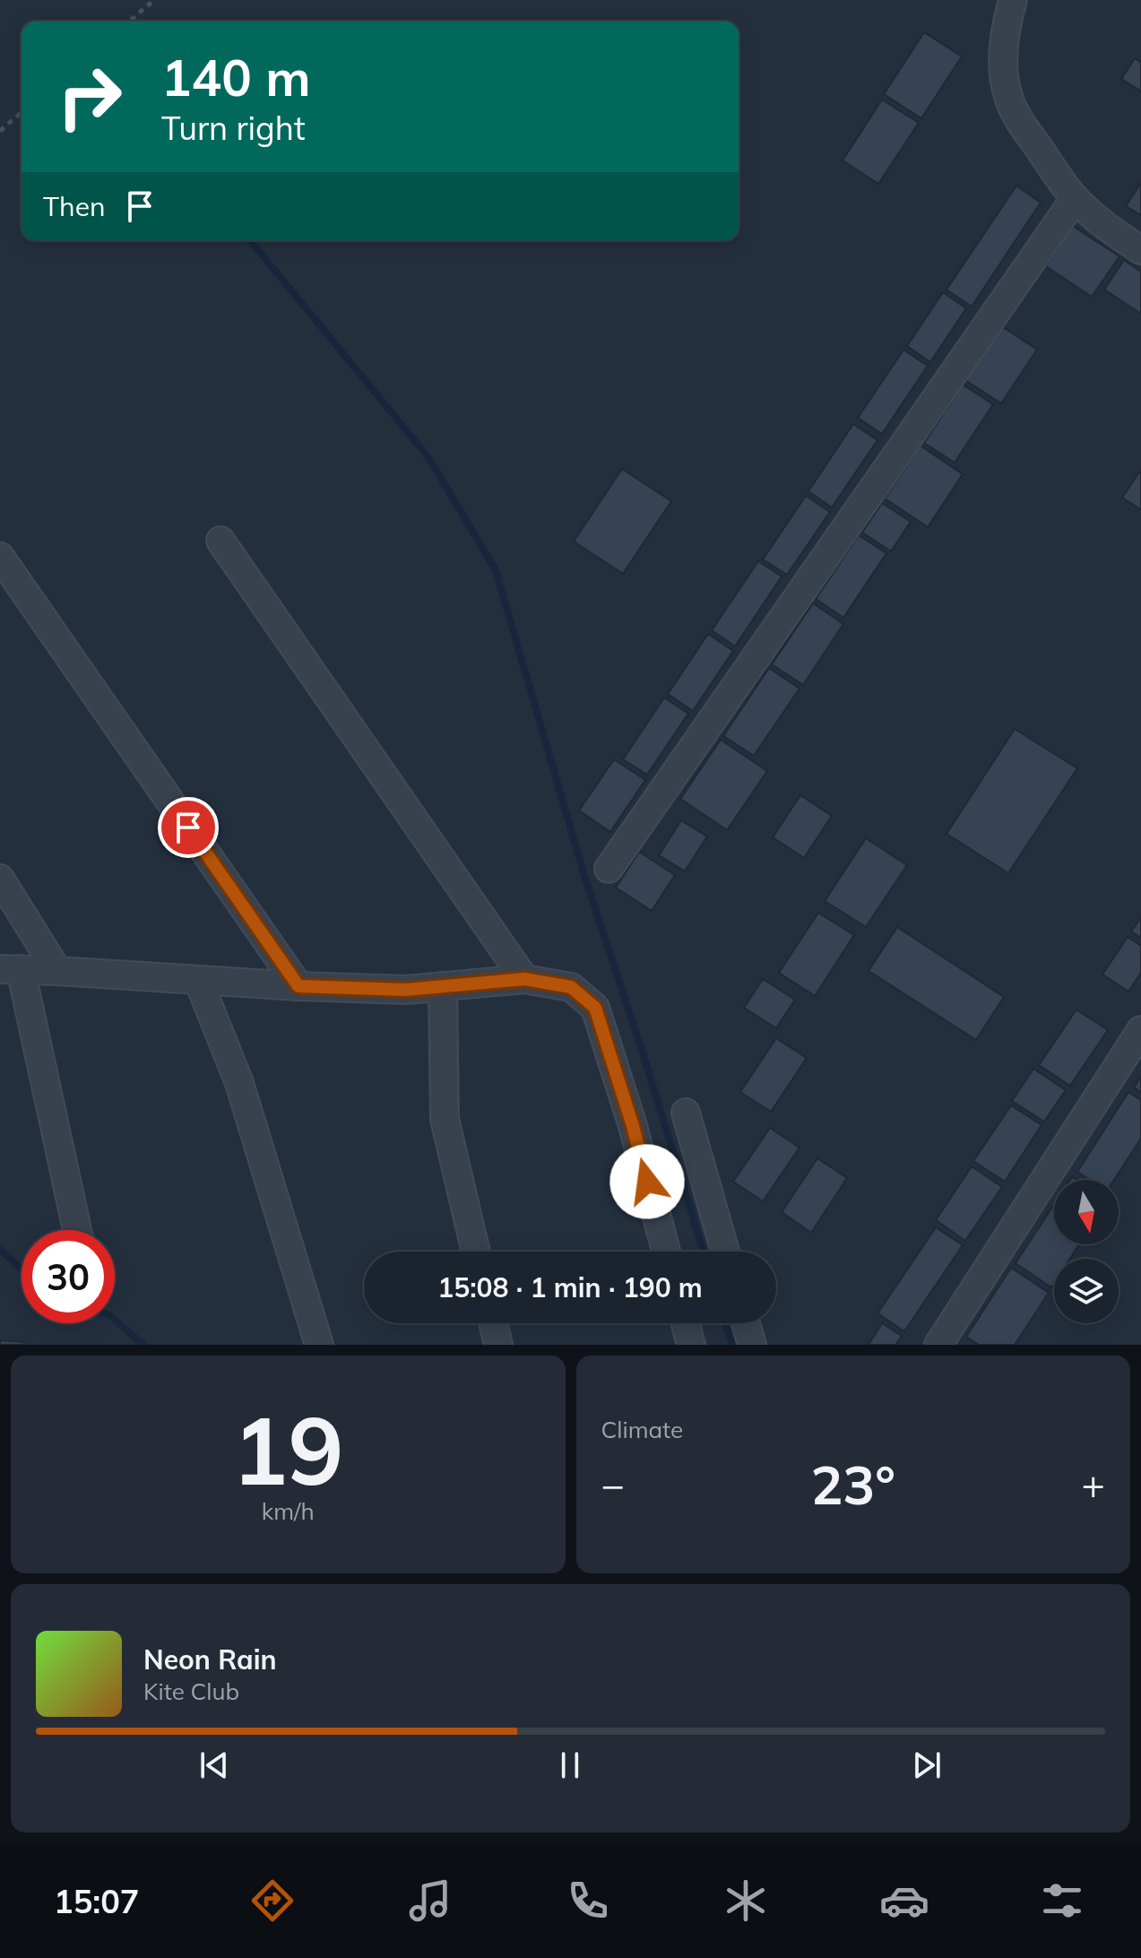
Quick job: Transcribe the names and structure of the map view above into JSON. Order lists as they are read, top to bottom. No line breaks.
{"north":"bottom","page":{"turn":["140 m","Turn right"],"then":"Then","limit":"30","trip":"15:08 · 1 min · 190 m","tile":[["19","km/h"],"Climate"],"heat":["−","23°","+"],"song":["Neon Rain","Kite Club"],"tabs":"15:07"}}
